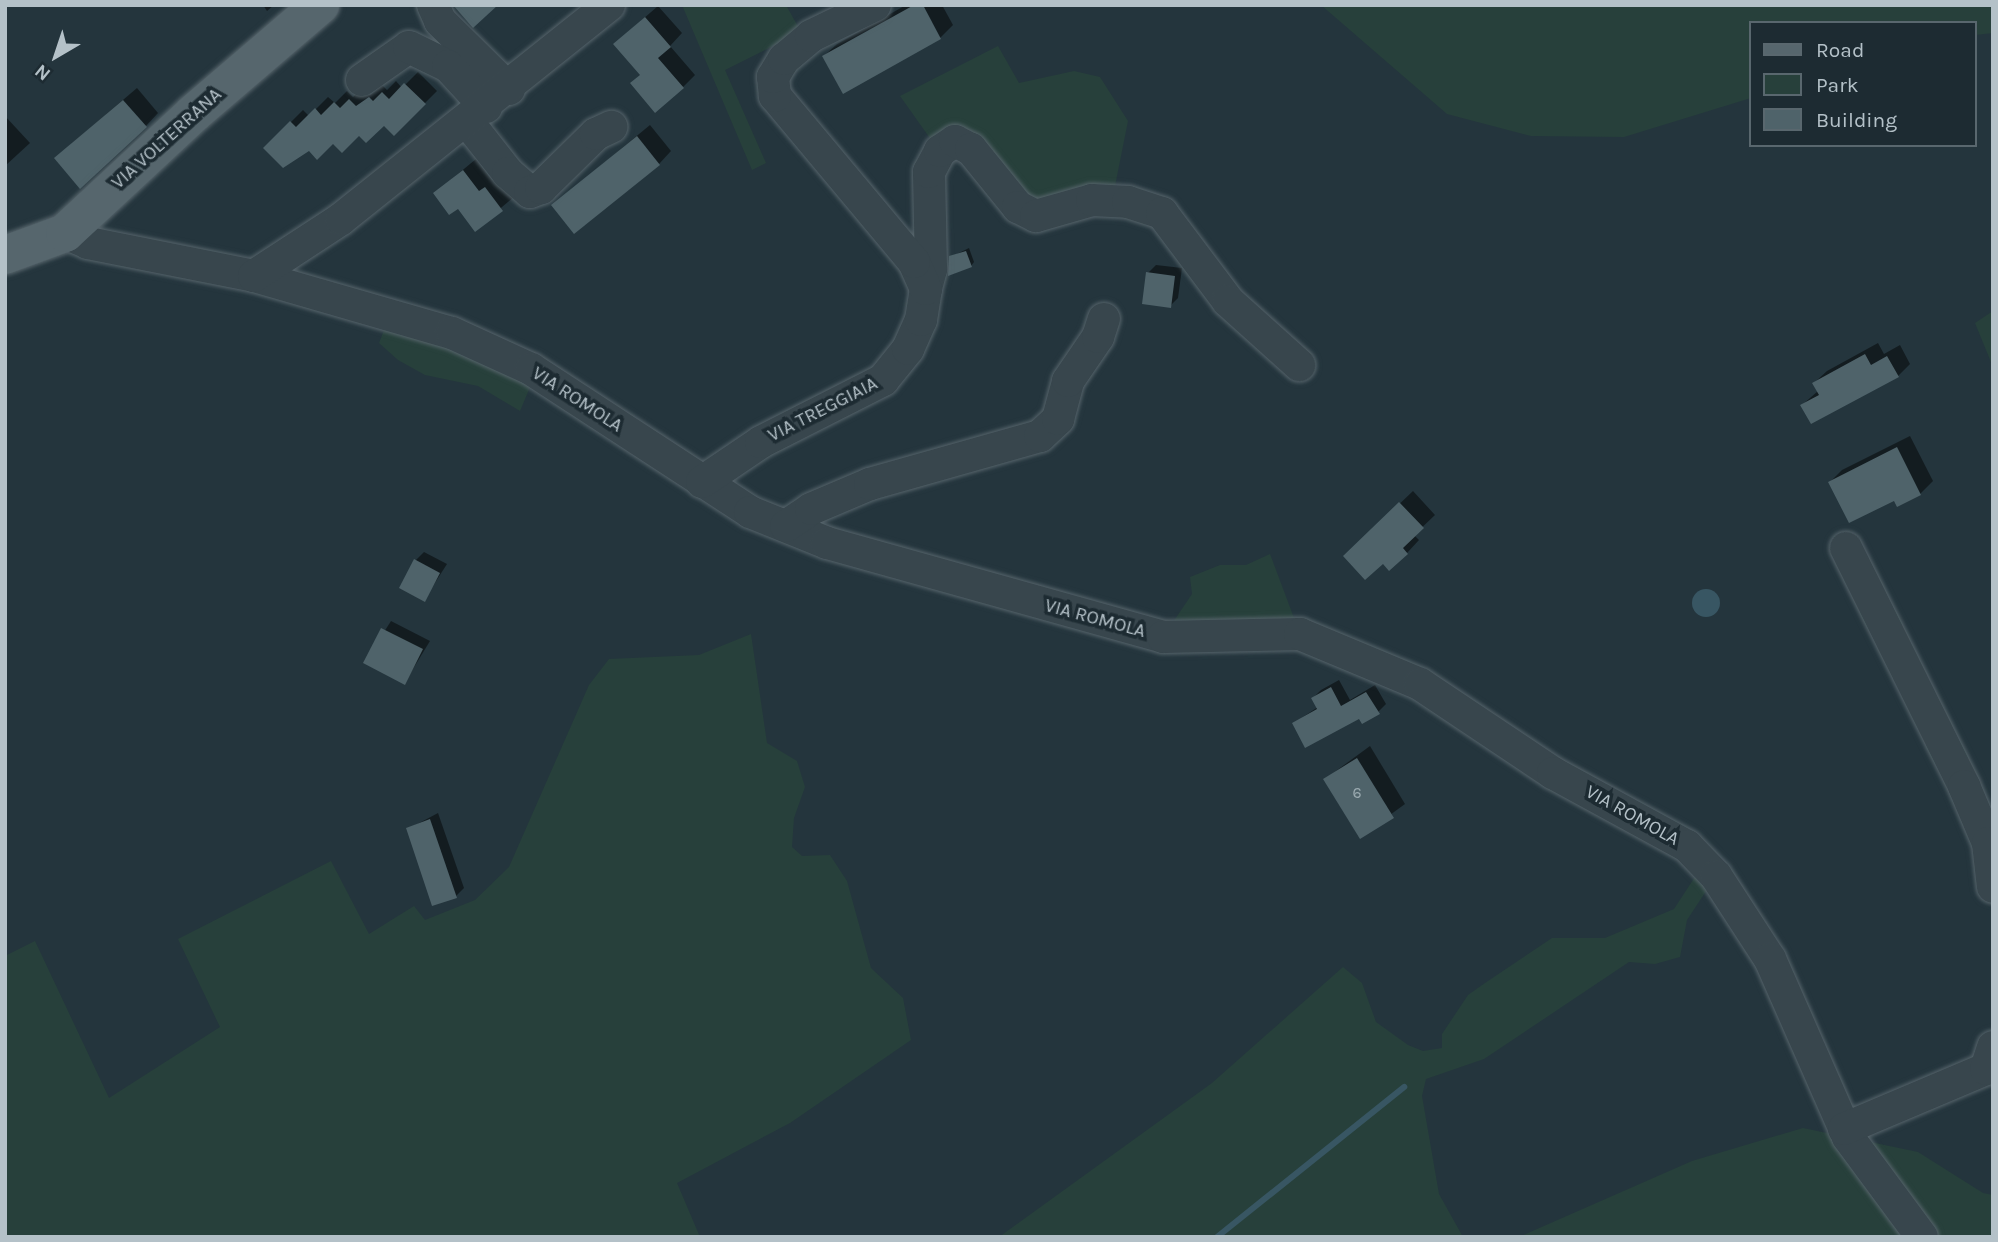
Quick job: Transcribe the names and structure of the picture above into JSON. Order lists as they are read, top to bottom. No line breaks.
{"streets":{"main road":["VIA VOLTERRANA"],"street":["VIA ROMOLA","VIA TREGGIAIA"]},"crossings":[["VIA VOLTERRANA","VIA ROMOLA"],["VIA ROMOLA","VIA TREGGIAIA"]],"house_numbers":["6"],"legend":["Road","Park","Building"],"north":"bottom left"}
